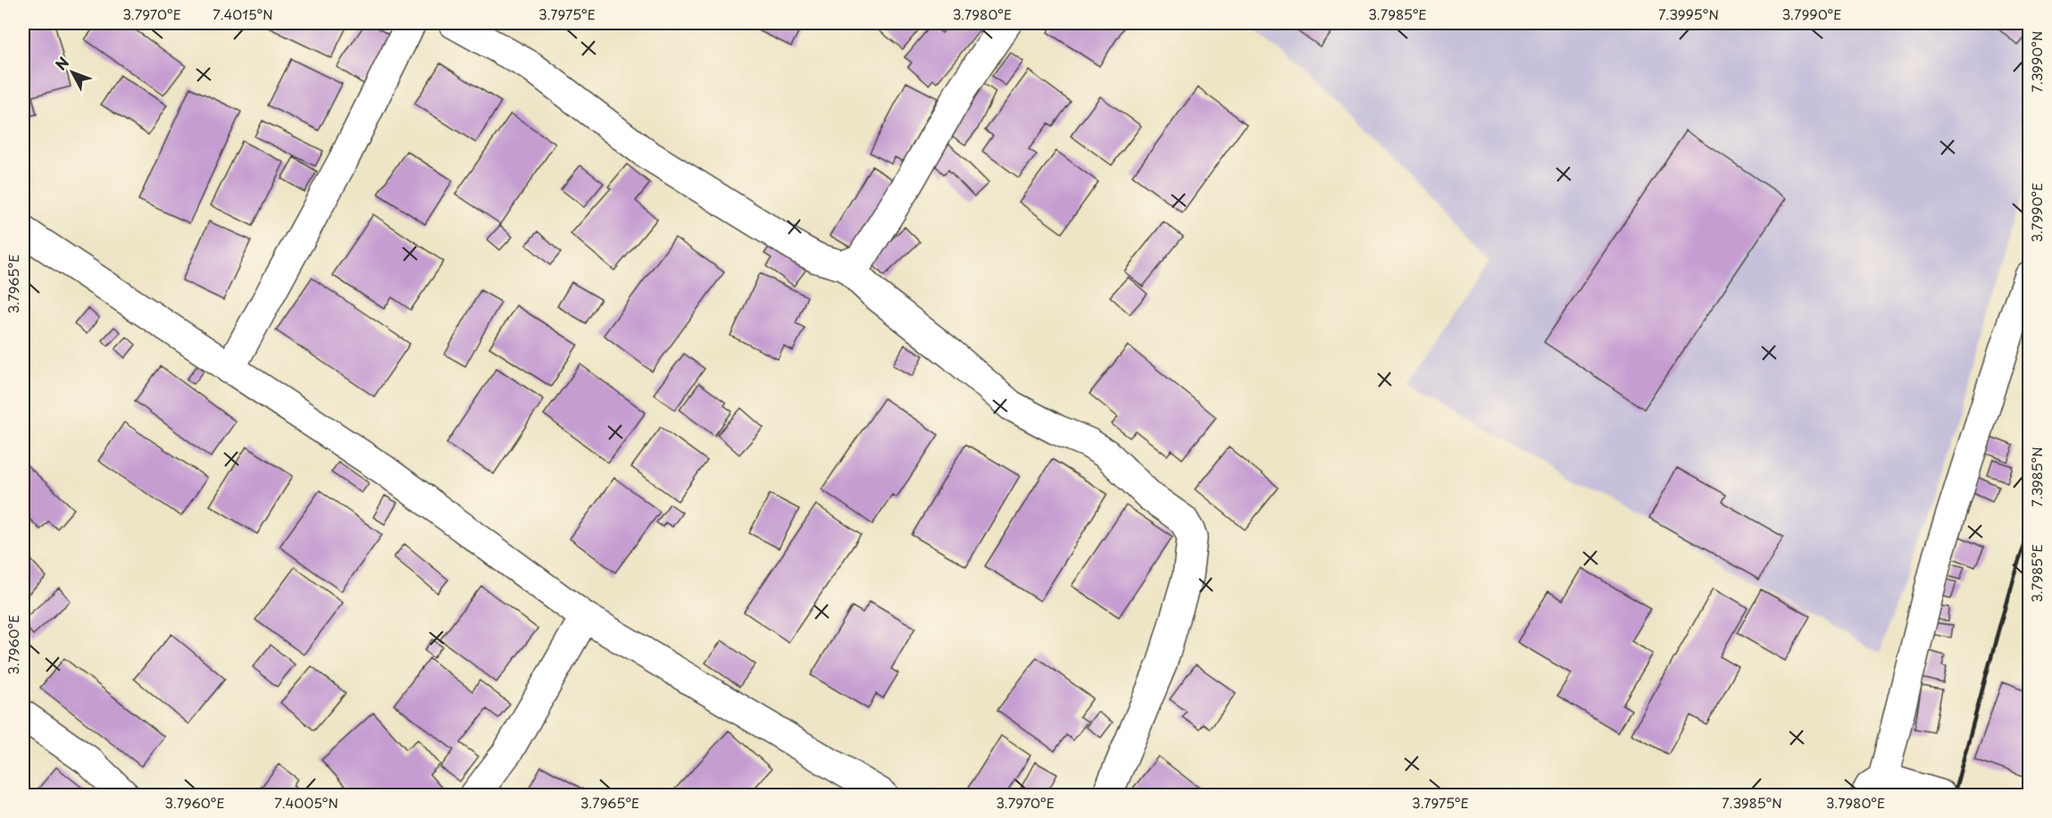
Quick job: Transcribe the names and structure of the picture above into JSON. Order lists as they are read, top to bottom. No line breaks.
{"north":"top left","coordinates":["3.7970°E","7.4015°N","3.7975°E","3.7980°E","3.7985°E","7.3995°N","3.7990°E","7.3990°N","3.7965°E","7.3985°N","3.7960°E","7.4005°N"]}
